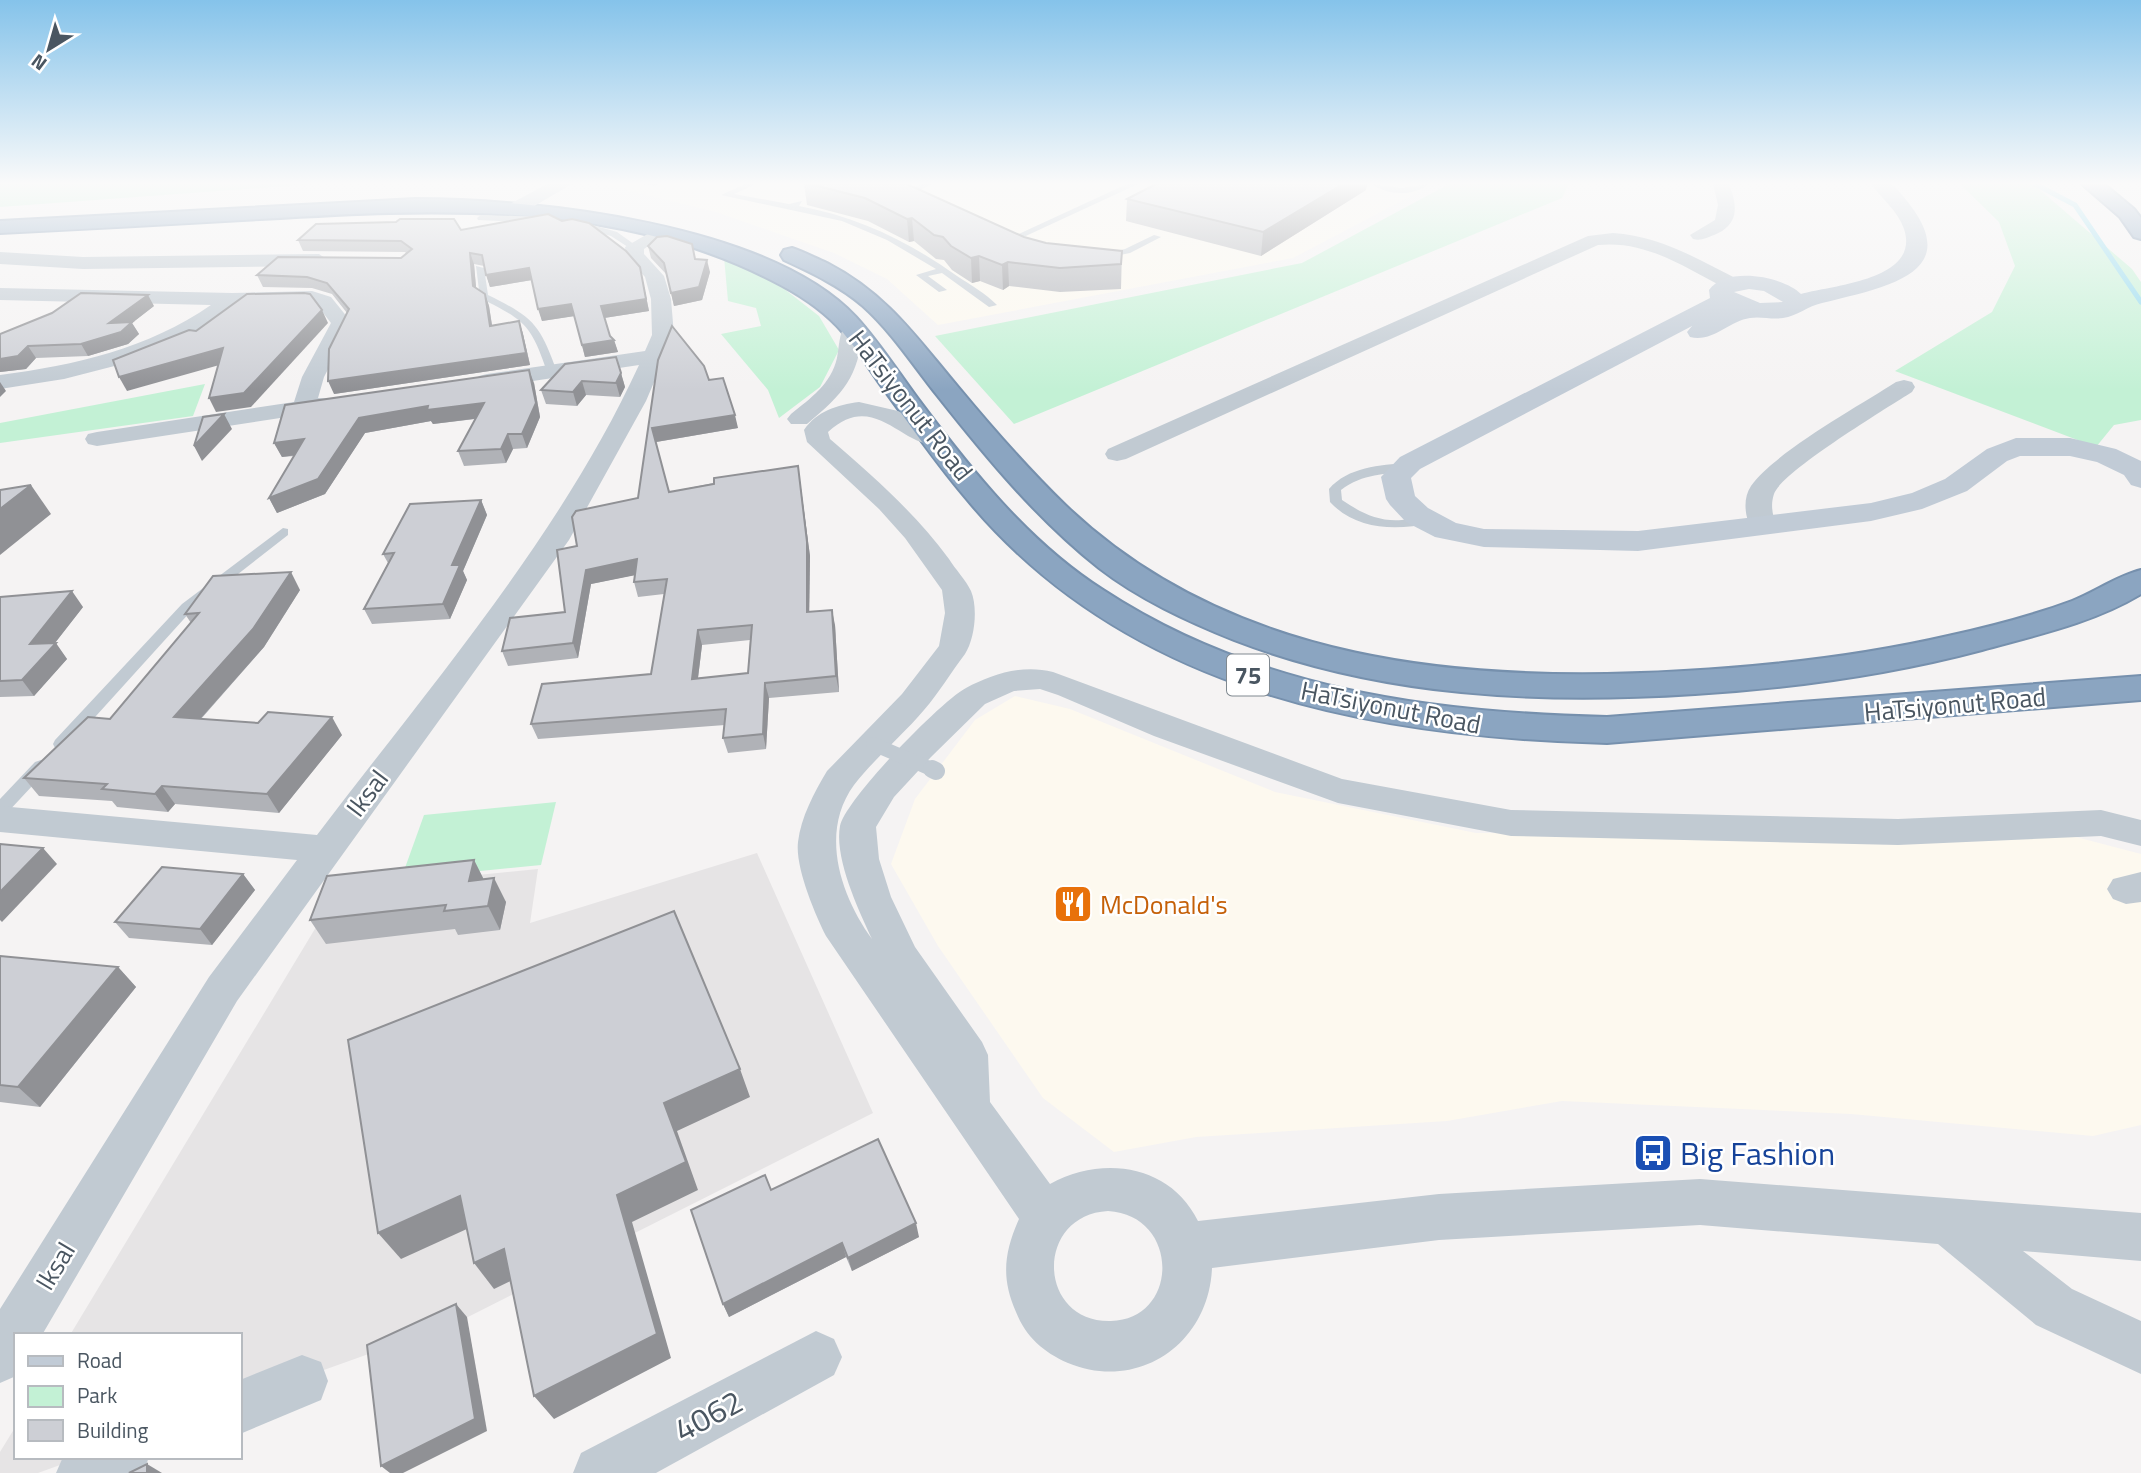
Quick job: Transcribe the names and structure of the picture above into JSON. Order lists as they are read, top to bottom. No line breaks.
{"streets":{"highway":["HaTsiyonut Road","75"],"street":["Iksal","4062"]},"places":{"restaurant":["McDonald's"],"bus stop":["Big Fashion"]},"legend":["Road","Park","Building"],"north":"bottom left"}
